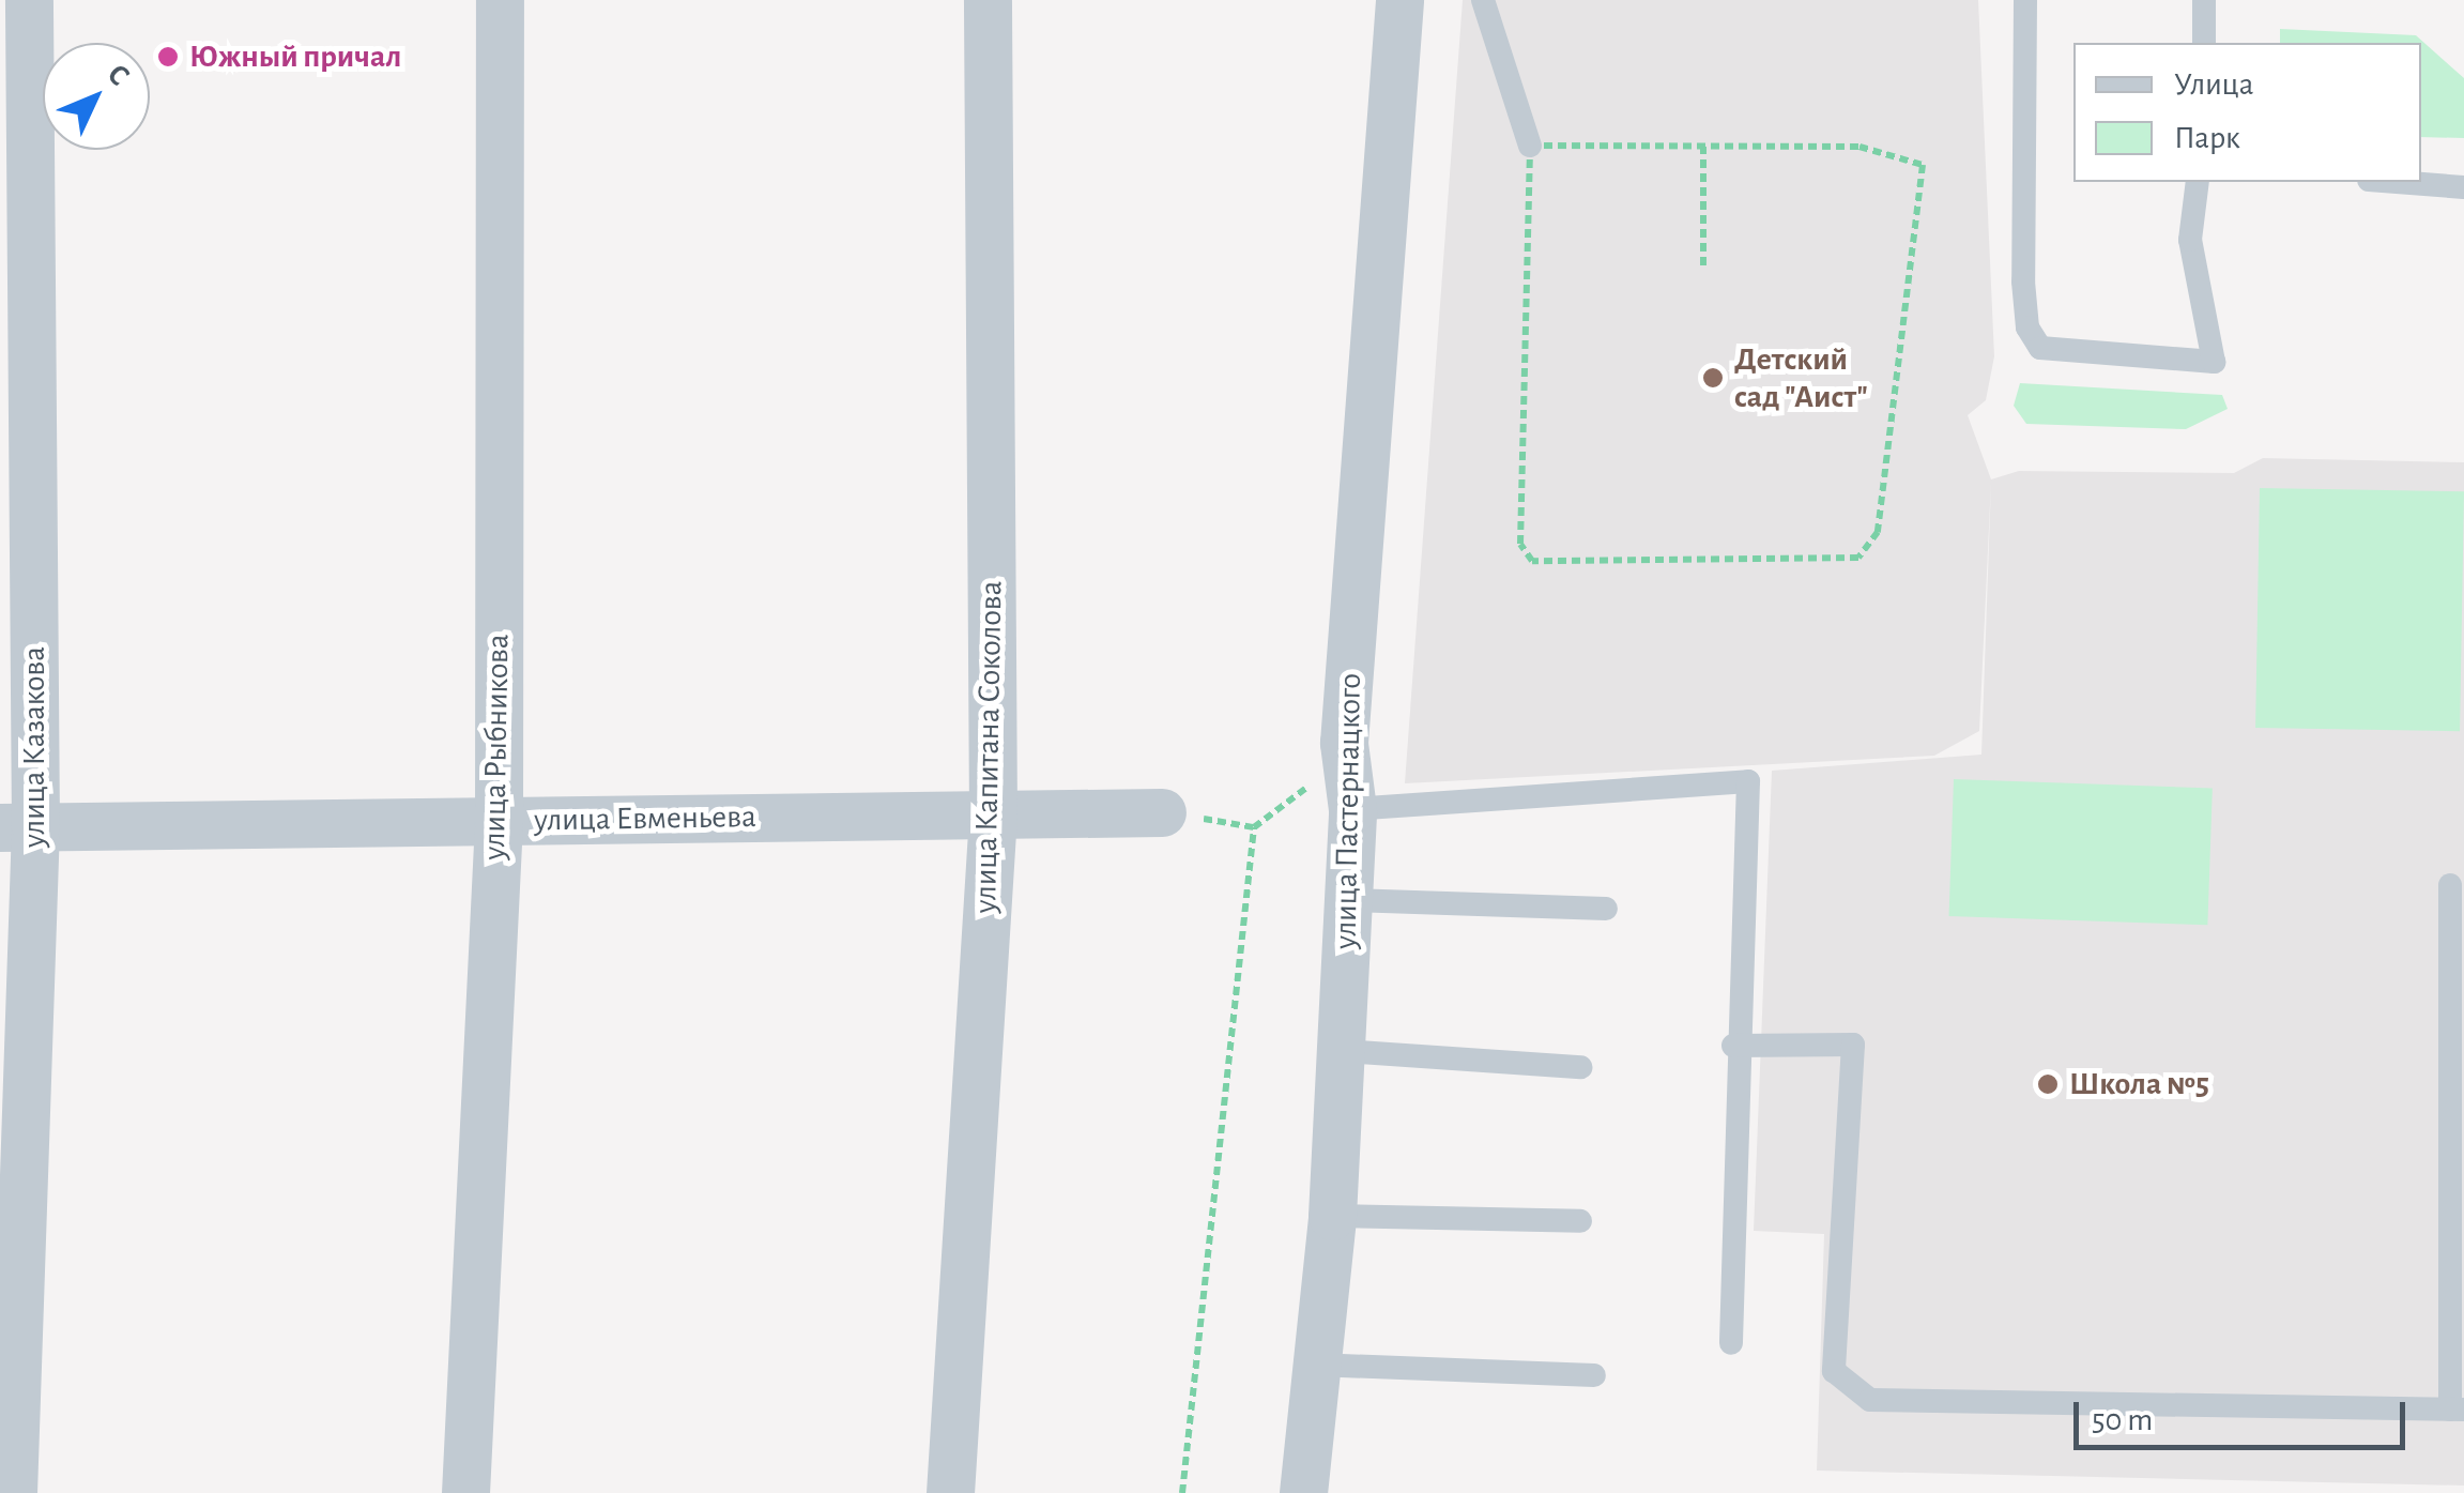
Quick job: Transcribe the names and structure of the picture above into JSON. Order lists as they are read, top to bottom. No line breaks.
{"streets":{"street":["улица Казакова","улица Рыбникова","улица Капитана Соколова","улица Пастернацкого","улица Евменьева"]},"crossings":[["улица Казакова","улица Евменьева"],["улица Рыбникова","улица Евменьева"],["улица Капитана Соколова","улица Евменьева"]],"places":["Южный причал","Детский сад \"Аист\"","Школа №5"],"legend":["Улица","Парк"],"scale_bar":"50 m","north":"top right"}
